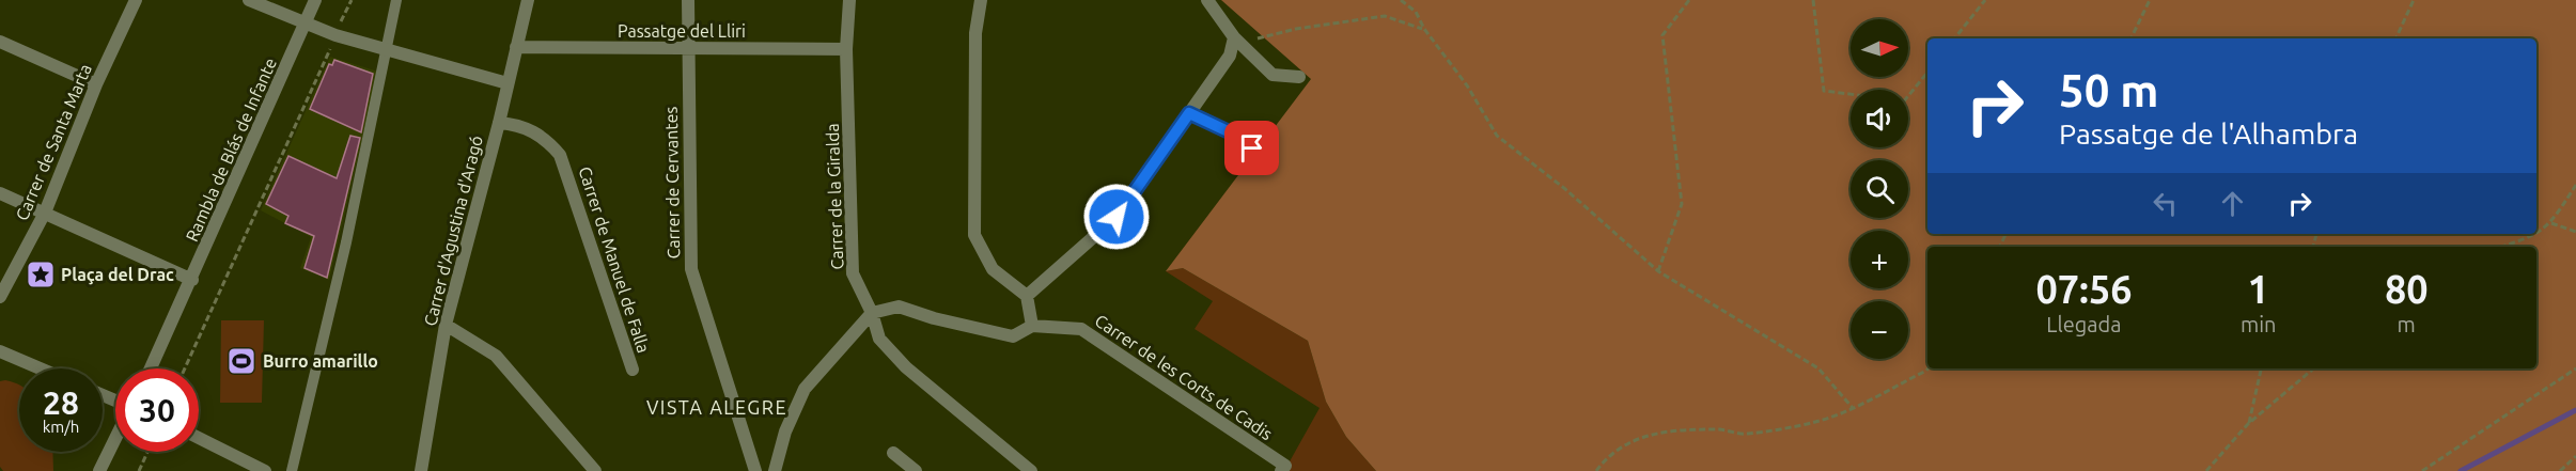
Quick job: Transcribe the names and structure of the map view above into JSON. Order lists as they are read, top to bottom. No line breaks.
{"streets":{"street":["Passatge del Lliri","Carrer de Santa Marta","Rambla de Blás de Infante","Carrer de Cervantes","Carrer de la Giralda","Carrer d'Agustina d'Aragó","Carrer de Manuel de Falla","Carrer de les Corts de Cadis"]},"crossings":[["Passatge del Lliri","Carrer de Cervantes"],["Passatge del Lliri","Carrer de la Giralda"],["Passatge del Lliri","Carrer d'Agustina d'Aragó"],["Carrer de la Giralda","Carrer de les Corts de Cadis"],["Carrer d'Agustina d'Aragó","Carrer de Manuel de Falla"]],"districts":["VISTA ALEGRE"],"places":{"place":["Plaça del Drac"],"sports":["Burro amarillo"]},"north":"right","page":{"map_buttons":["+","−"],"turn":["50 m","Passatge de l'Alhambra"],"eta":["07:56","Llegada","1","min","80","m"],"speed":"28 km/h","limit":"30"}}
